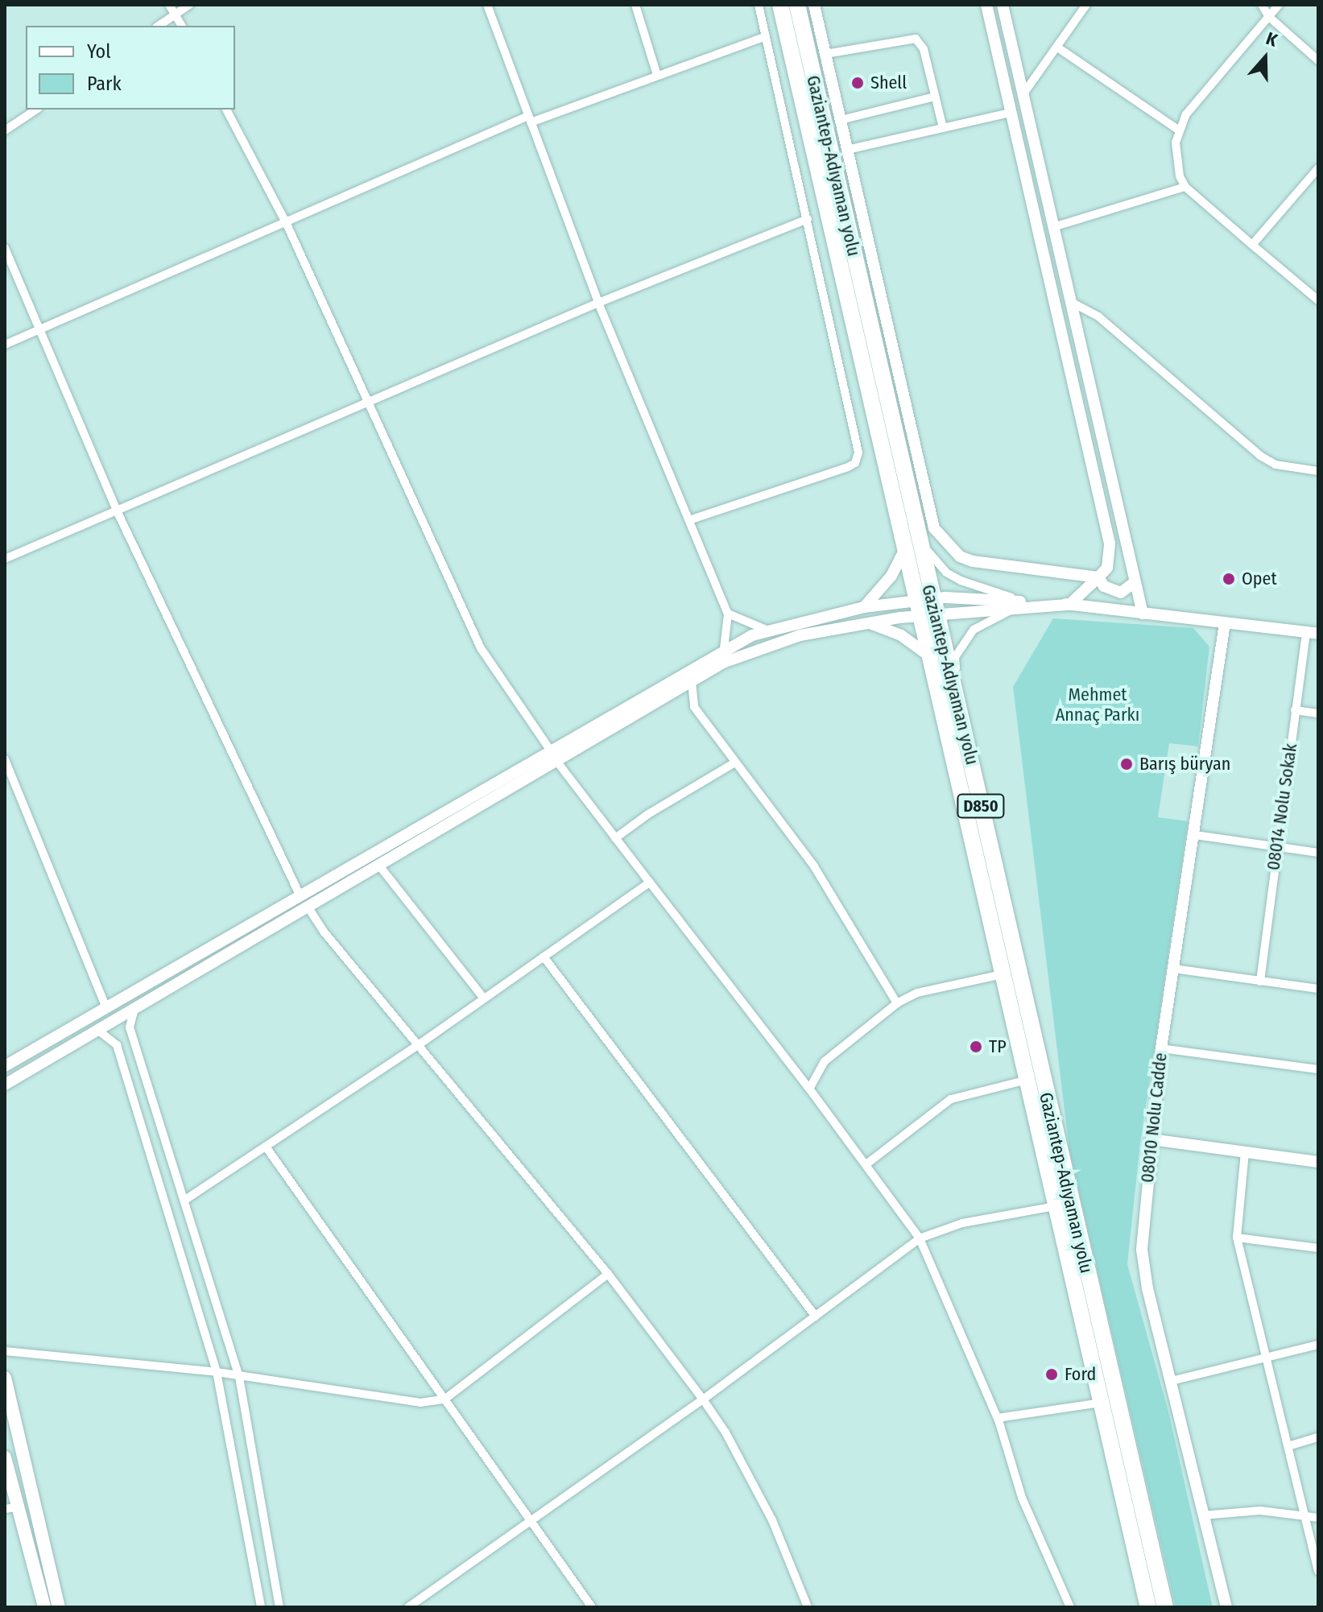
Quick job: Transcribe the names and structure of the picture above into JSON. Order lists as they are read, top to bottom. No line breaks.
{"streets":{"highway":["Gaziantep-Adıyaman yolu","D850"],"street":["08014 Nolu Sokak","08010 Nolu Cadde"]},"parks":["Mehmet Annaç Parkı"],"places":["Shell","Opet","Barış büryan","TP","Ford"],"legend":["Yol","Park"],"north":"top"}
